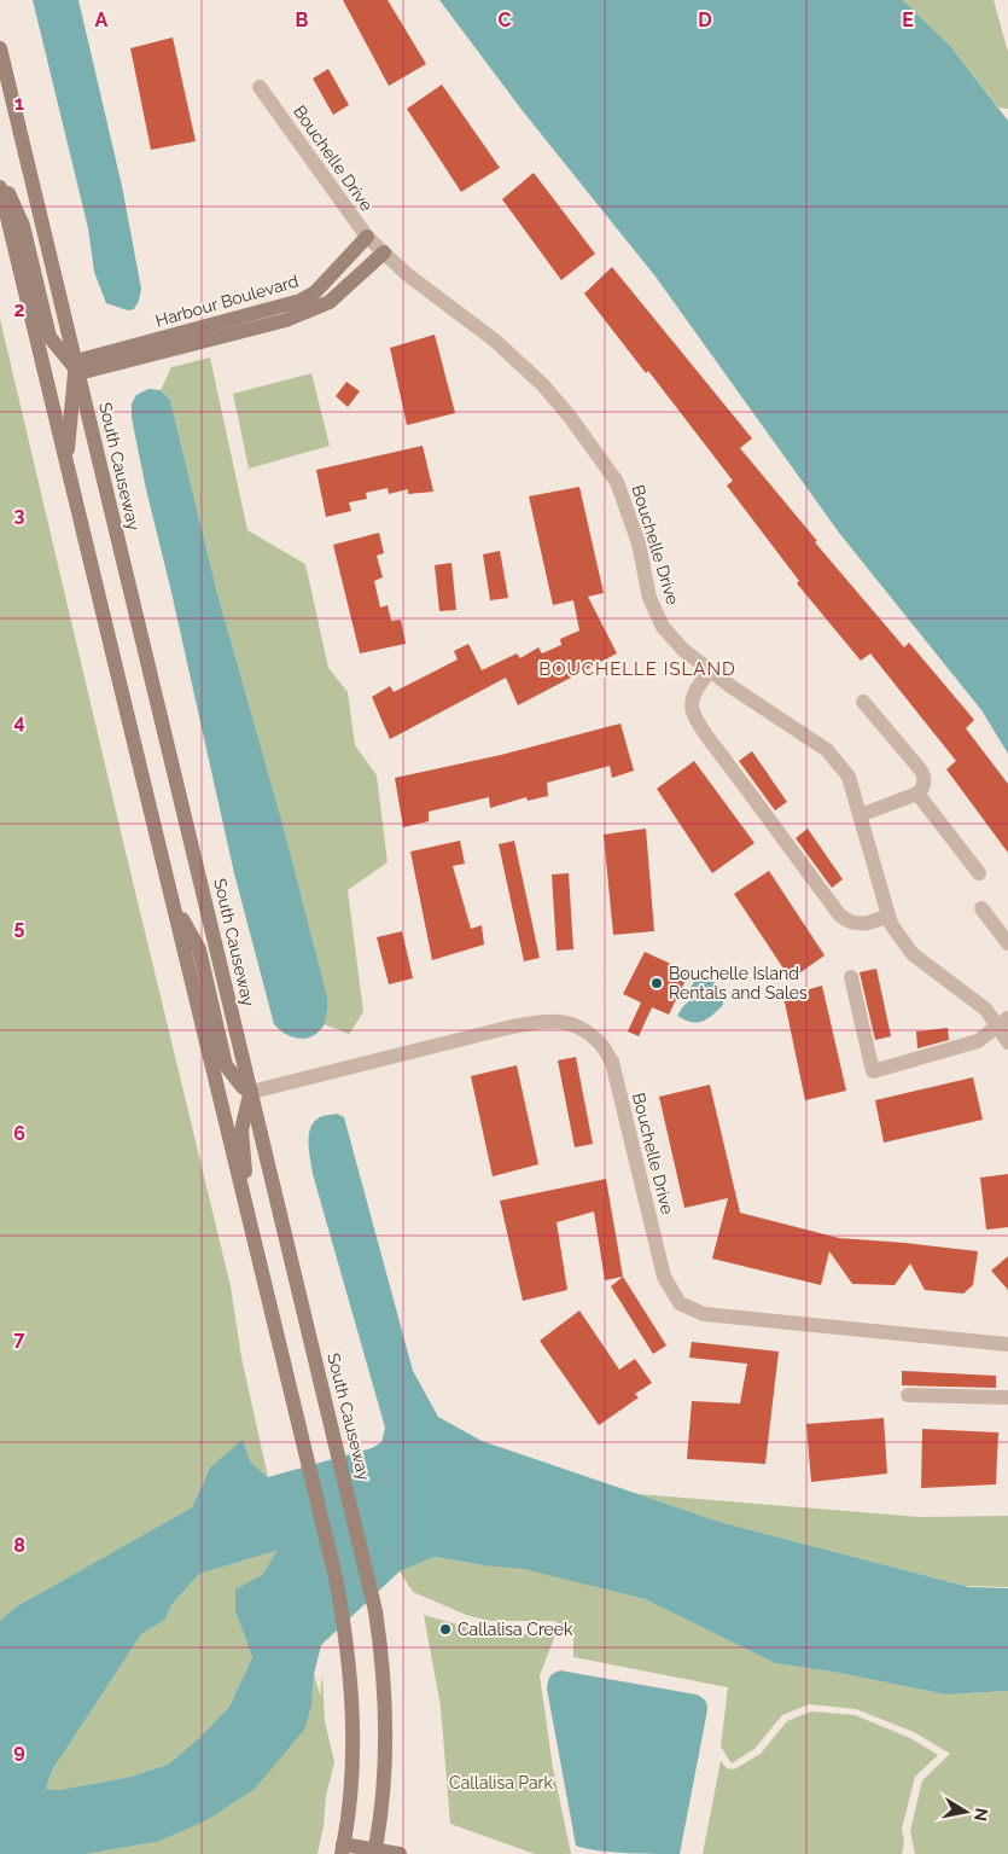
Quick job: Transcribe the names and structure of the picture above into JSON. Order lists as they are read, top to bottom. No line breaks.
{"streets":{"main road":["Harbour Boulevard","South Causeway"],"street":["Bouchelle Drive"]},"crossings":[["Bouchelle Drive","Harbour Boulevard"],["Bouchelle Drive","South Causeway"],["Harbour Boulevard","South Causeway"]],"districts":["BOUCHELLE ISLAND"],"parks":["Callalisa Park"],"places":["Bouchelle Island Rentals and Sales","Callalisa Creek"],"north":"right","grid":{"columns":["A","B","C","D","E"],"rows":["1","2","3","4","5","6","7","8","9"]}}
